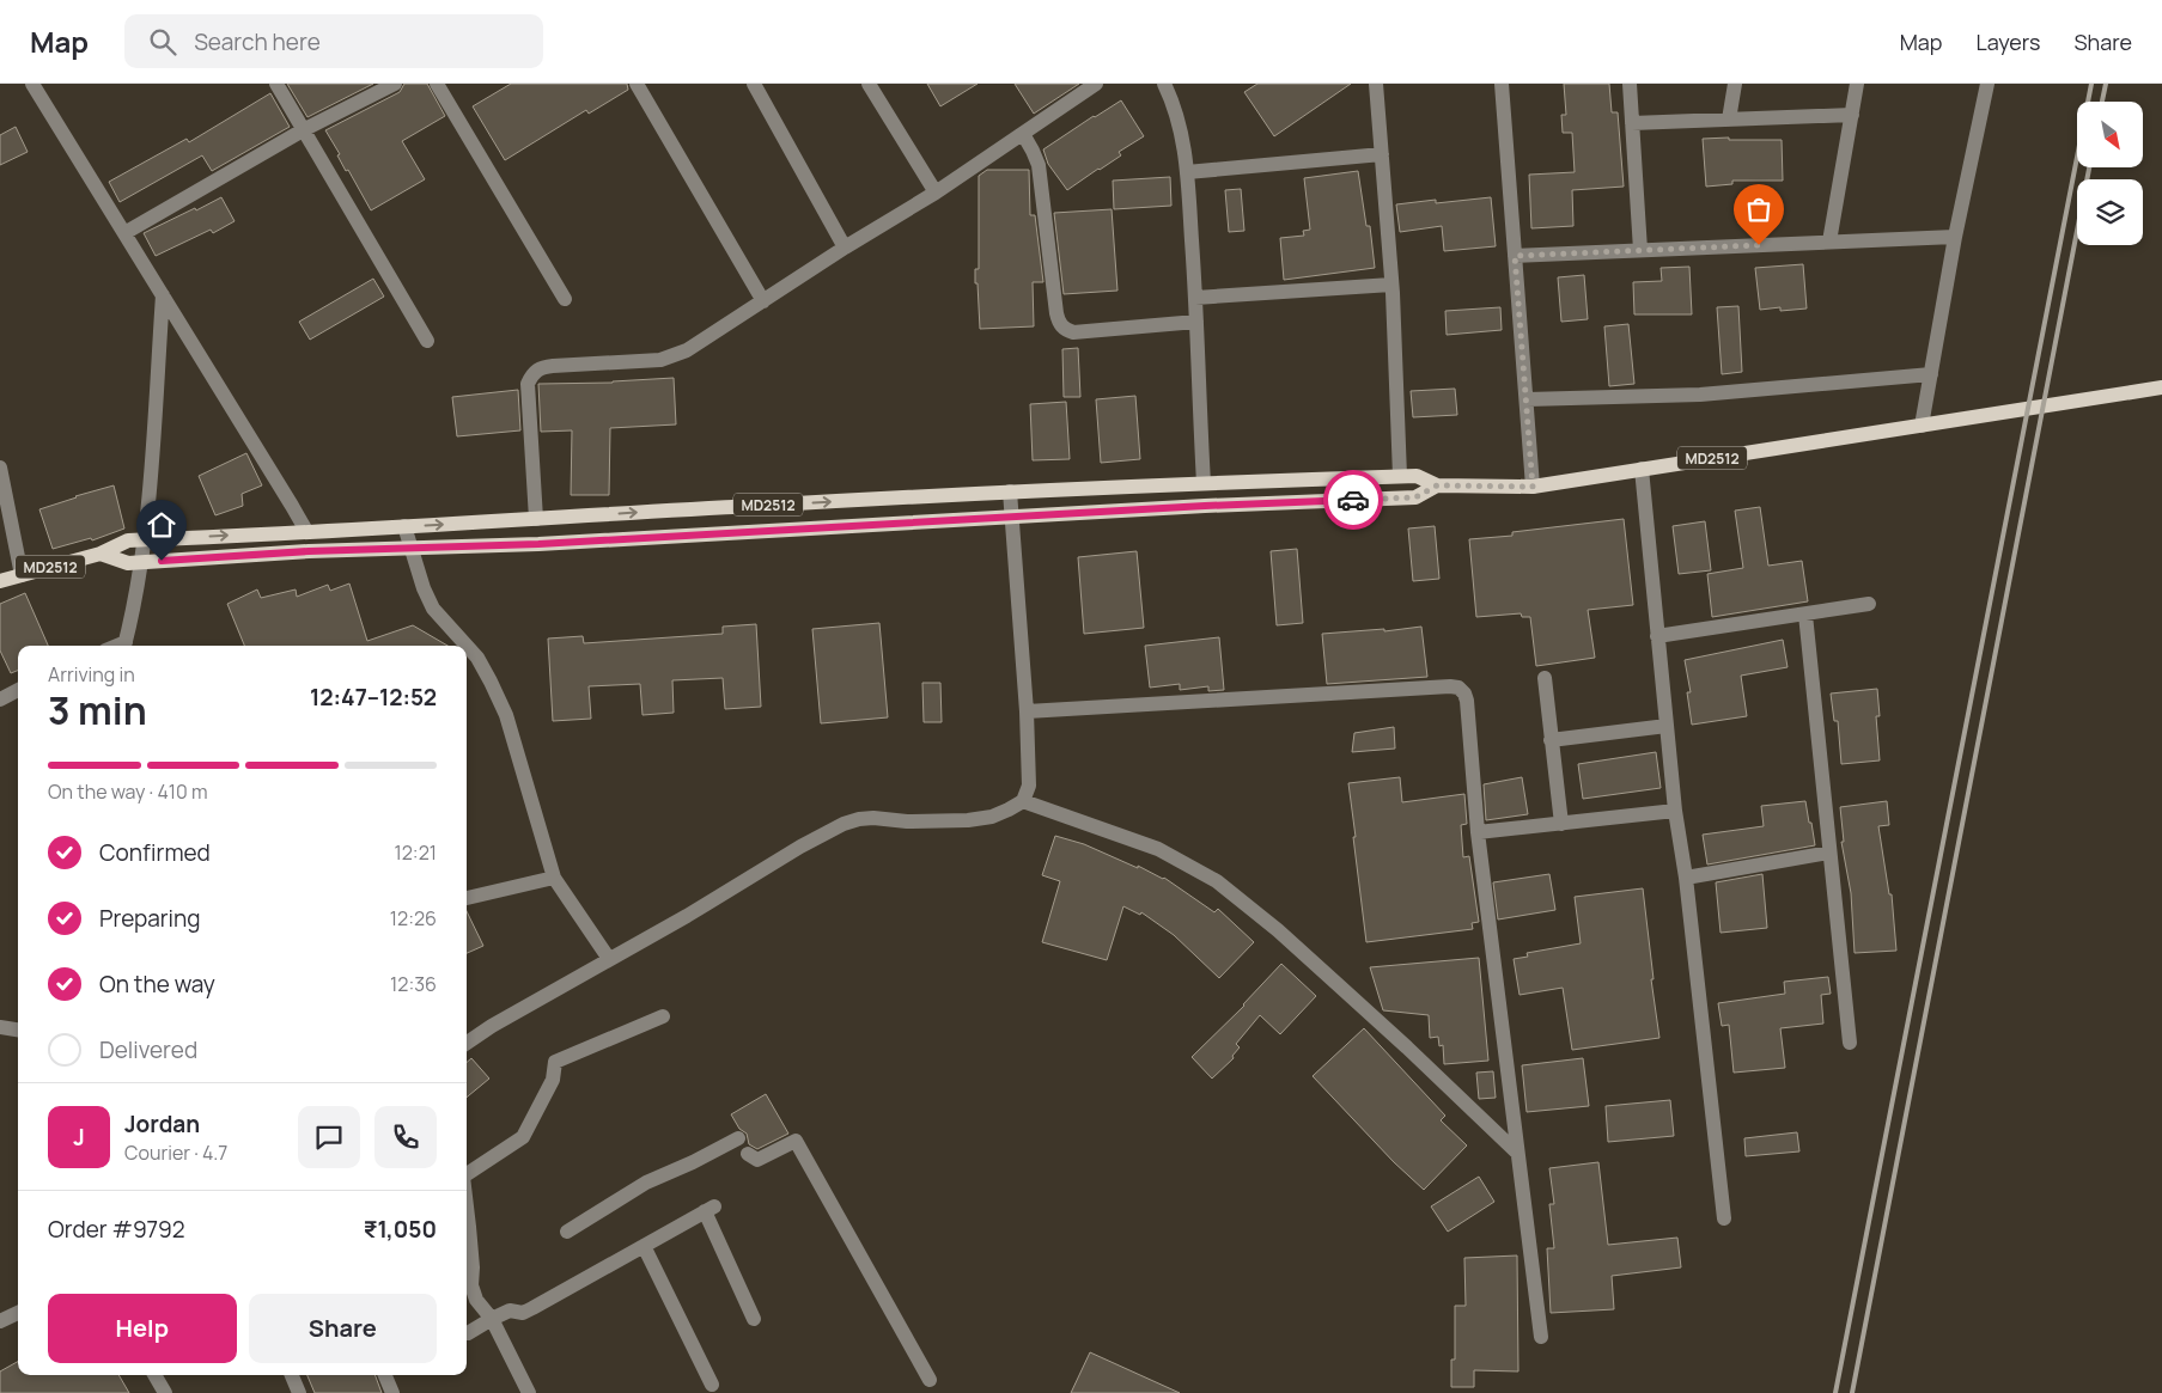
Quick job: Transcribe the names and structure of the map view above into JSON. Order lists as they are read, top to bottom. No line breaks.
{"streets":{"main road":["MD2512"]},"north":"bottom right","page":{"header":"Map","search":"Search here","nav":["Map","Layers","Share"],"heading":["3 min","Arriving in","12:47–12:52"],"panel":["Jordan","Courier · 4.7","Order #9792","₹1,050"],"bar":"On the way · 410 m","list":[["Confirmed","12:21"],["Preparing","12:26"],["On the way","12:36"],"Delivered"],"round":"J","buttons":["Help","Share"]}}
